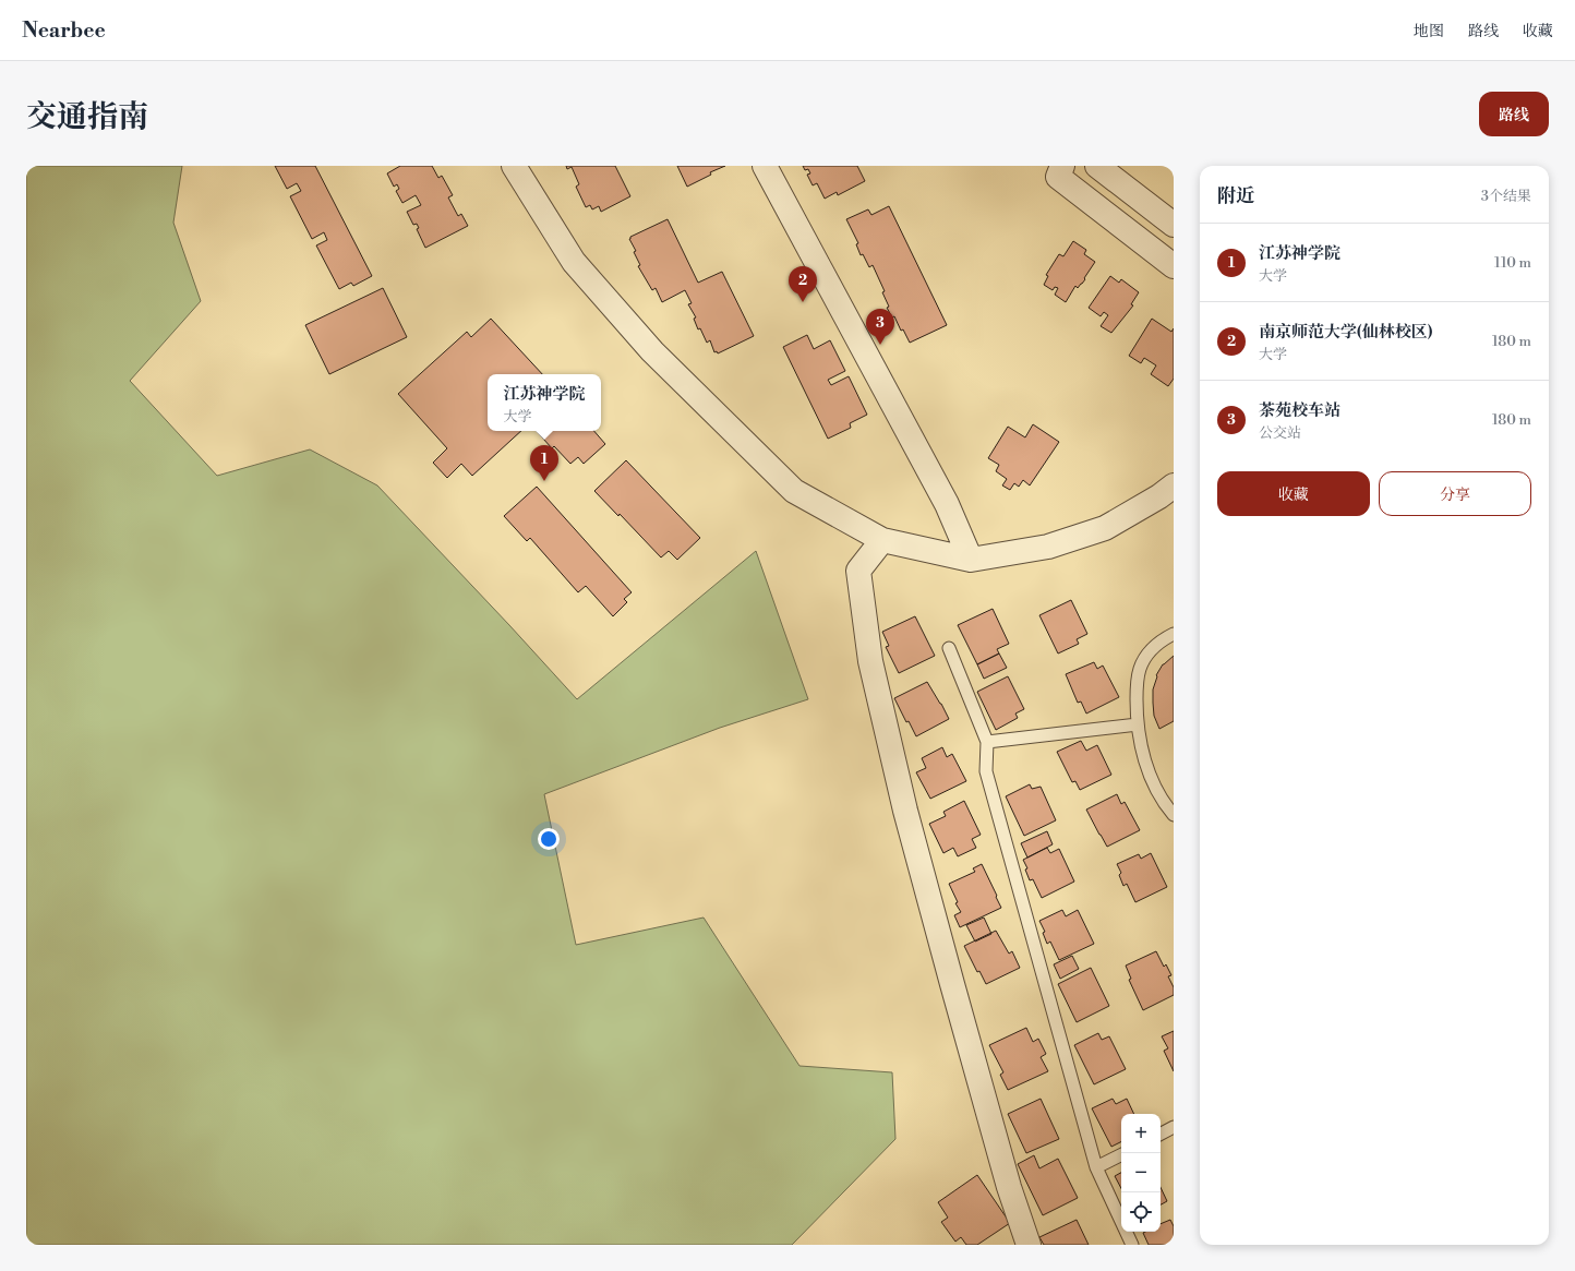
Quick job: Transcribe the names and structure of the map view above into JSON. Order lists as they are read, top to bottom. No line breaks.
{"page":{"header":"Nearbee","nav":["地图","路线","收藏"],"title":"交通指南","buttons":["路线",["收藏","分享"]],"heading":["附近","3个结果"],"list":[{"mark":"1","name":"江苏神学院","note":"大学","value":"110 m"},{"mark":"2","name":"南京师范大学(仙林校区)","note":"大学","value":"180 m"},{"mark":"3","name":"茶苑校车站","note":"公交站","value":"180 m"}],"pins":["2","3","1"],"popup":["江苏神学院","大学"],"map_buttons":["+","−"]}}
